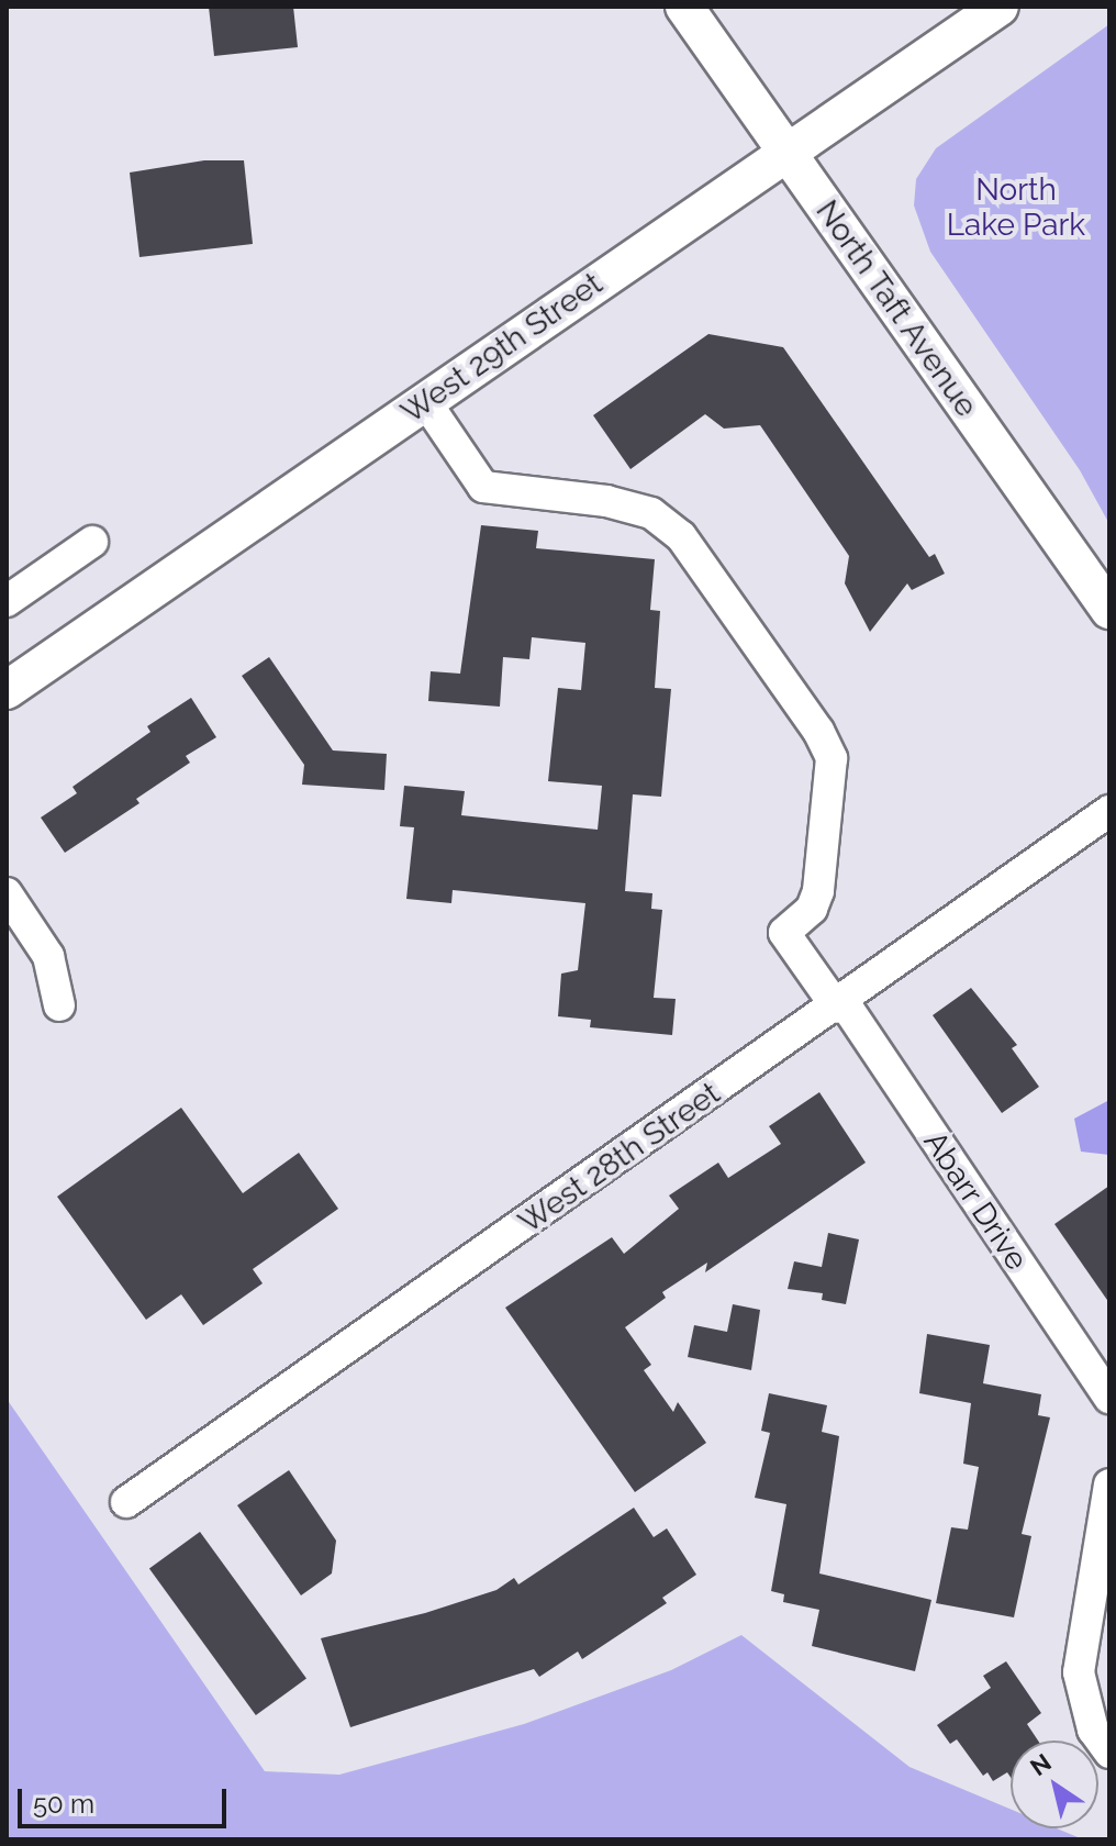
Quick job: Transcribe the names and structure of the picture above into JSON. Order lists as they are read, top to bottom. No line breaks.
{"streets":{"main road":["North Taft Avenue","West 29th Street"],"street":["West 28th Street","Abarr Drive"]},"crossings":[["North Taft Avenue","West 29th Street"],["West 29th Street","Abarr Drive"],["West 28th Street","Abarr Drive"]],"parks":["North Lake Park"],"scale_bar":"50 m","north":"top left"}
